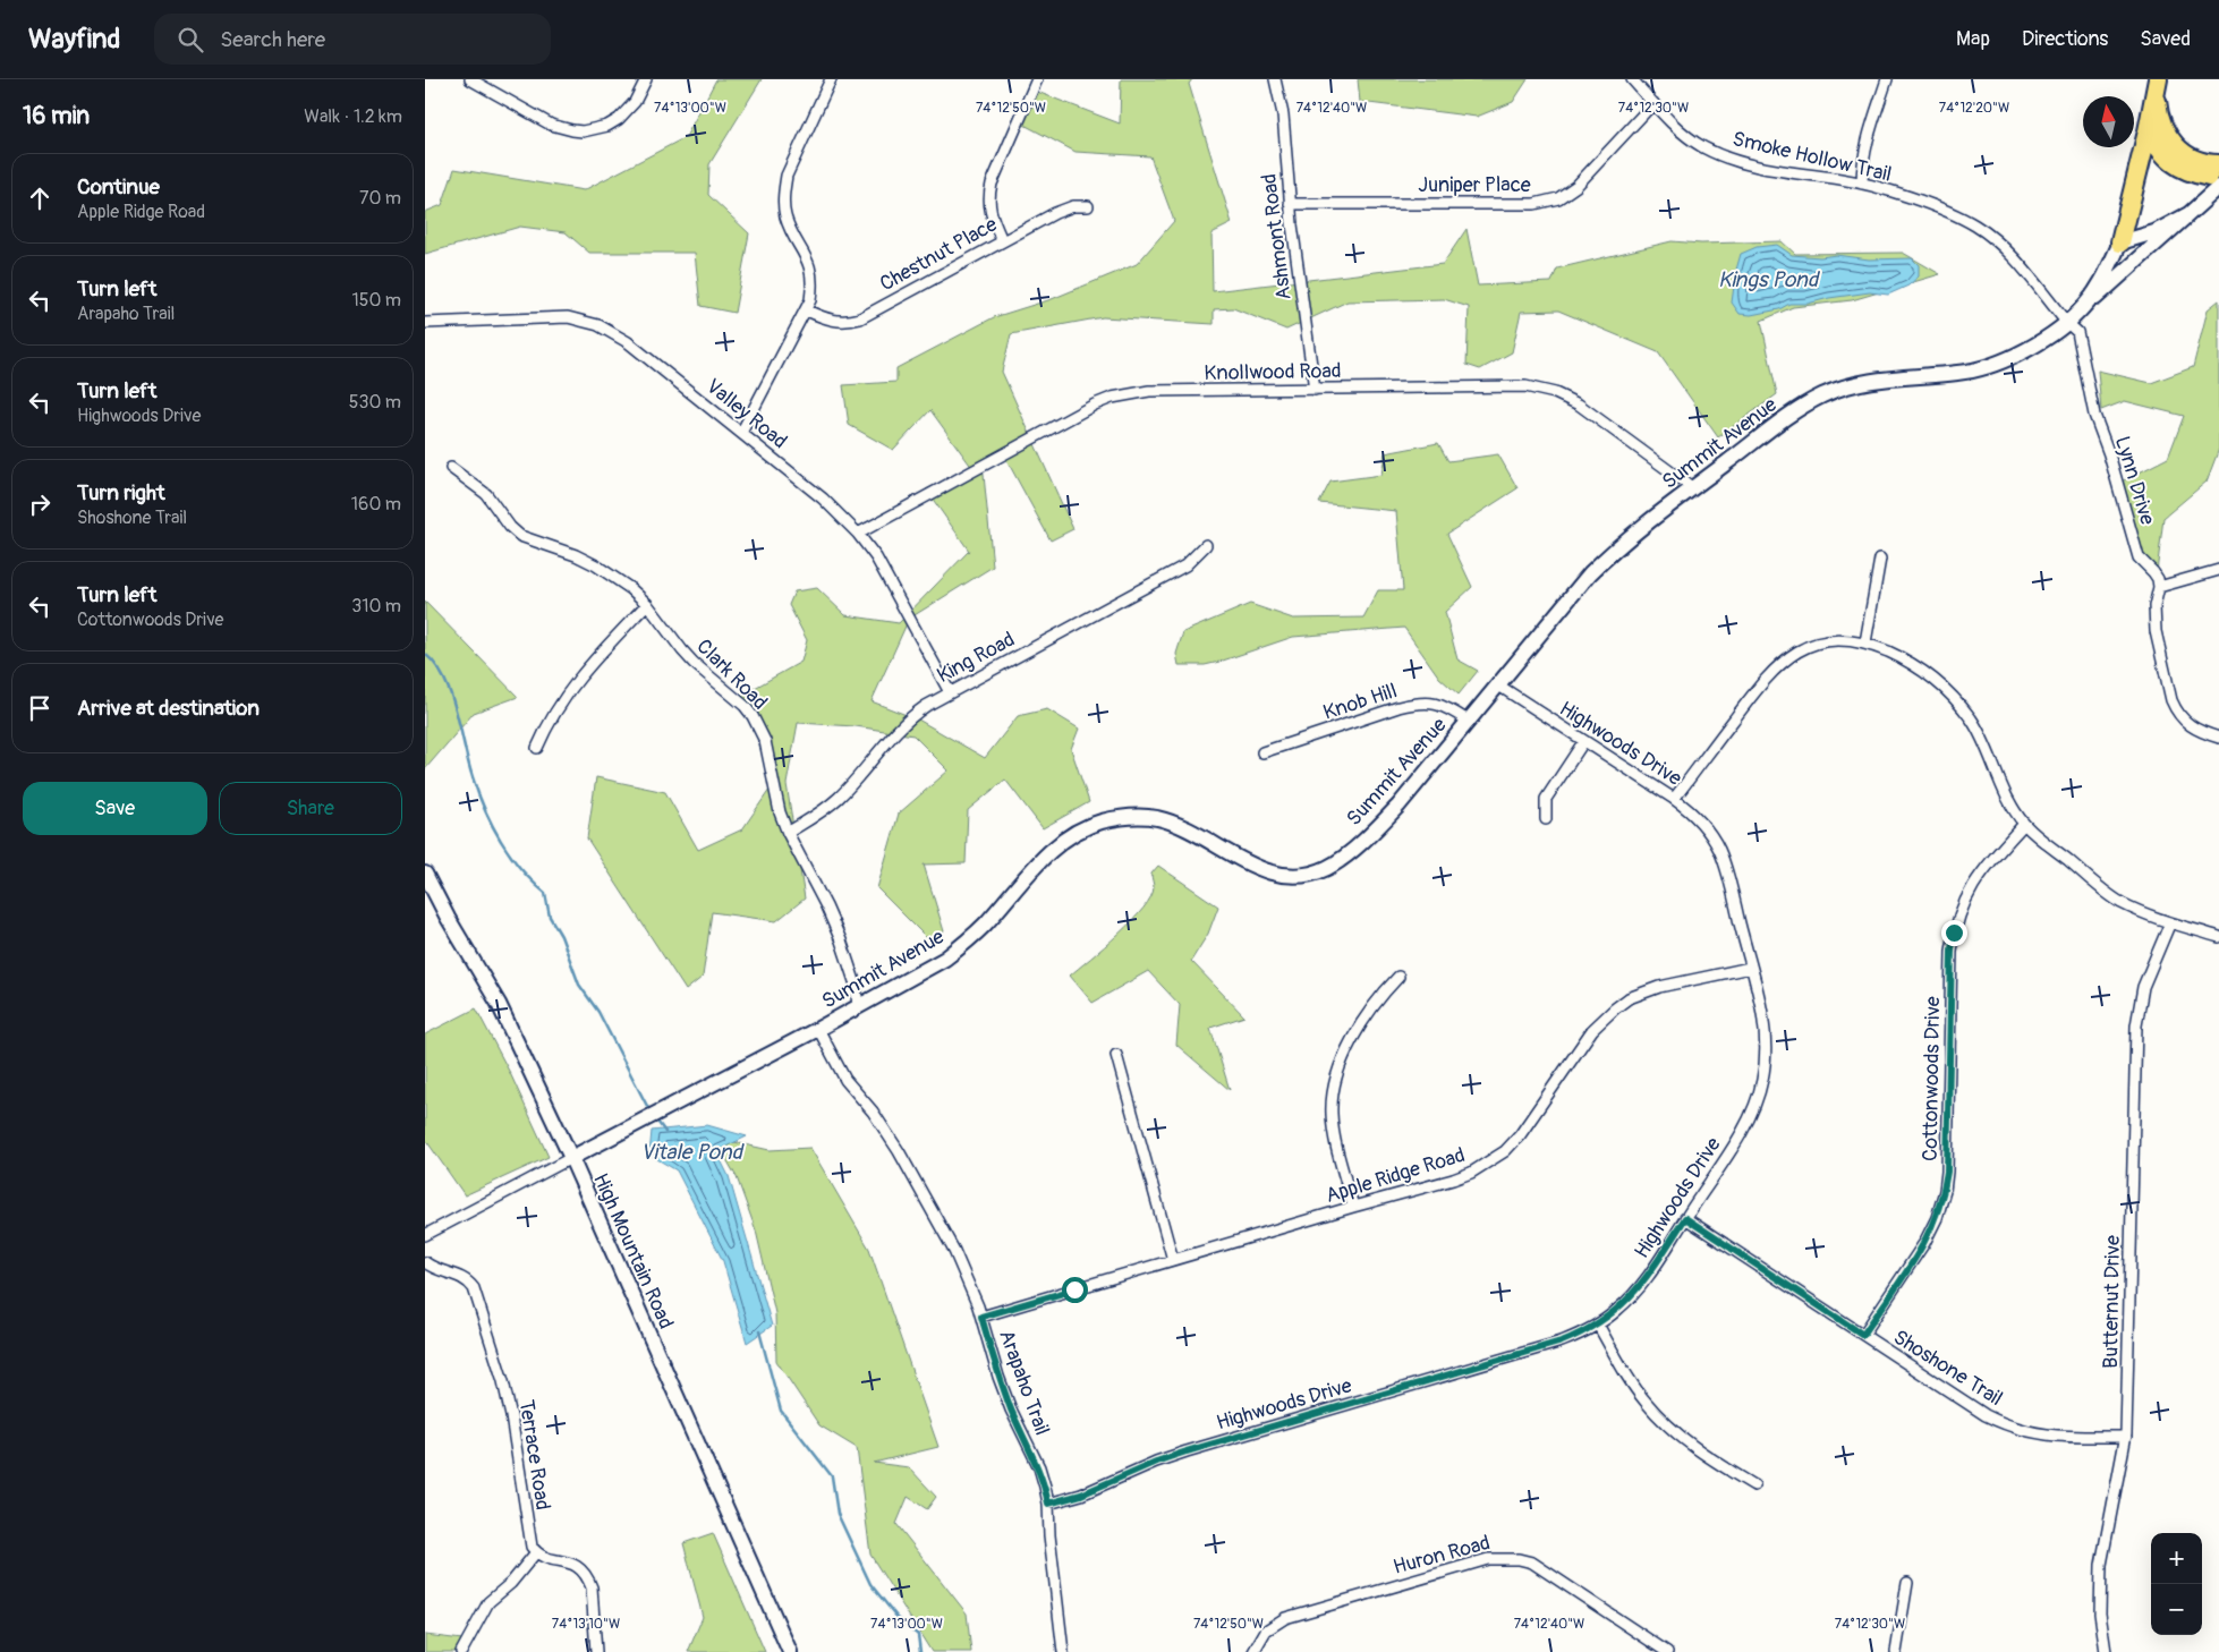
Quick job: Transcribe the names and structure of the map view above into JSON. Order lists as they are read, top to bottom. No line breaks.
{"streets":{"street":["Smoke Hollow Trail","Juniper Place","Ashmont Road","Chestnut Place","Knollwood Road","Valley Road","Summit Avenue","Lynn Drive","King Road","Clark Road","Knob Hill","Highwoods Drive","Cottonwoods Drive","Apple Ridge Road","High Mountain Road","Butternut Drive","Shoshone Trail","Arapaho Trail","Terrace Road","Huron Road"]},"crossings":[["Smoke Hollow Trail","Juniper Place"],["Smoke Hollow Trail","Summit Avenue"],["Smoke Hollow Trail","Lynn Drive"],["Juniper Place","Ashmont Road"],["Ashmont Road","Knollwood Road"],["Knollwood Road","Valley Road"],["Knollwood Road","Summit Avenue"],["Valley Road","King Road"],["Summit Avenue","Lynn Drive"],["Summit Avenue","Clark Road"],["Summit Avenue","Knob Hill"],["Summit Avenue","Highwoods Drive"],["Summit Avenue","High Mountain Road"],["Summit Avenue","Arapaho Trail"],["King Road","Clark Road"],["Highwoods Drive","Apple Ridge Road"],["Highwoods Drive","Shoshone Trail"],["Highwoods Drive","Arapaho Trail"],["Cottonwoods Drive","Shoshone Trail"],["Apple Ridge Road","Arapaho Trail"],["Butternut Drive","Shoshone Trail"]],"water":["Kings Pond","Vitale Pond"],"north":"top","page":{"header":"Wayfind","search":"Search here","nav":["Map","Directions","Saved"],"heading":["16 min","Walk · 1.2 km"],"list":[["Continue","Apple Ridge Road","70 m"],["Turn left","Arapaho Trail","150 m"],["Turn left","Highwoods Drive","530 m"],["Turn right","Shoshone Trail","160 m"],["Turn left","Cottonwoods Drive","310 m"],"Arrive at destination"],"buttons":["Save","Share"],"map_buttons":["+","−"]},"coordinates":["74°13'00\"W","74°12'50\"W","74°12'40\"W","74°12'30\"W","74°12'20\"W","74°13'10\"W"]}
